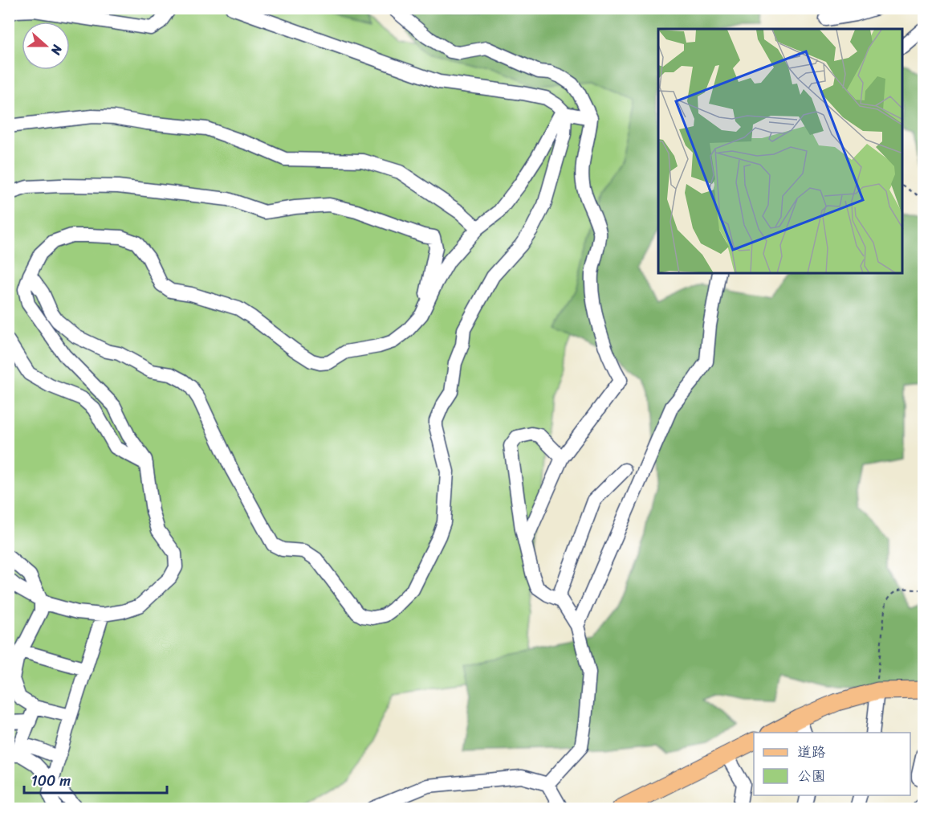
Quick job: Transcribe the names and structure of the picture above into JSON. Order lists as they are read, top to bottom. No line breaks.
{"legend":["道路","公園"],"scale_bar":"100 m","north":"right"}
